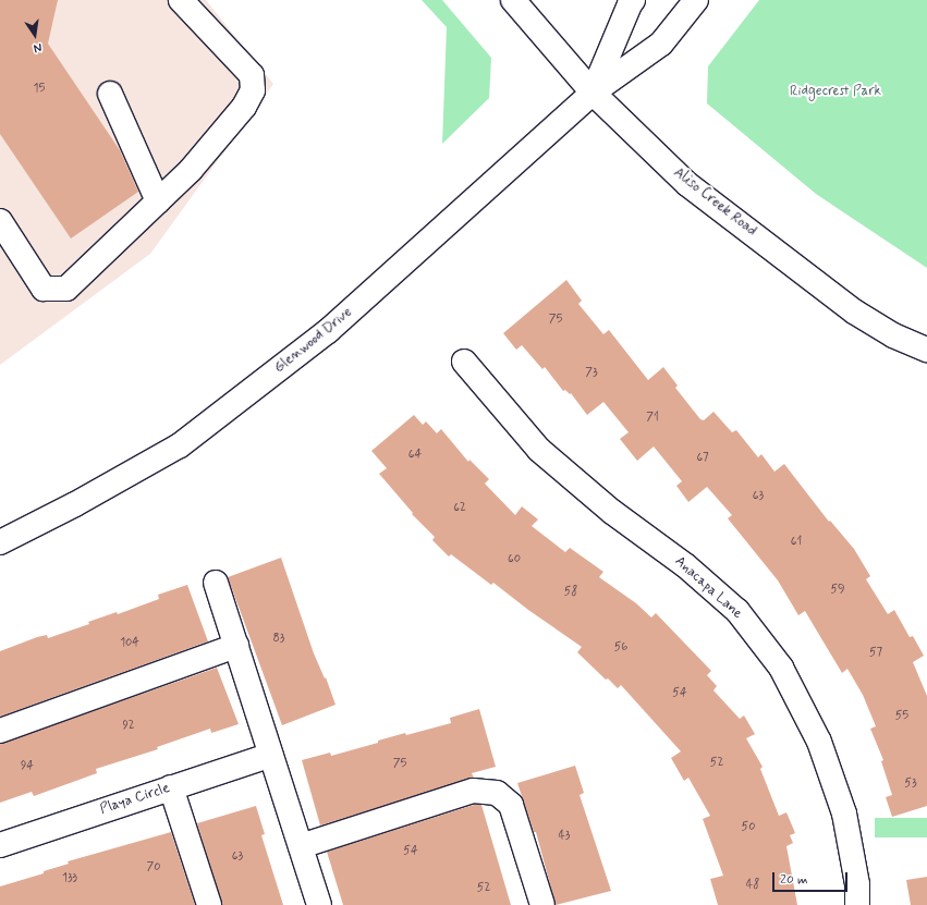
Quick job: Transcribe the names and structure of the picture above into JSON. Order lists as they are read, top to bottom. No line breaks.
{"streets":{"main road":["Aliso Creek Road","Glenwood Drive","Anacapa Lane","Playa Circle"]},"crossings":[["Aliso Creek Road","Glenwood Drive"]],"parks":["Ridgecrest Park"],"house_numbers":["15","75","73","71","64","67","63","62","61","60","59","58","83","104","56","57","54","55","92","52","75","94","53","50","43","54","63","70","133","48","52"],"scale_bar":"20 m","north":"bottom"}
